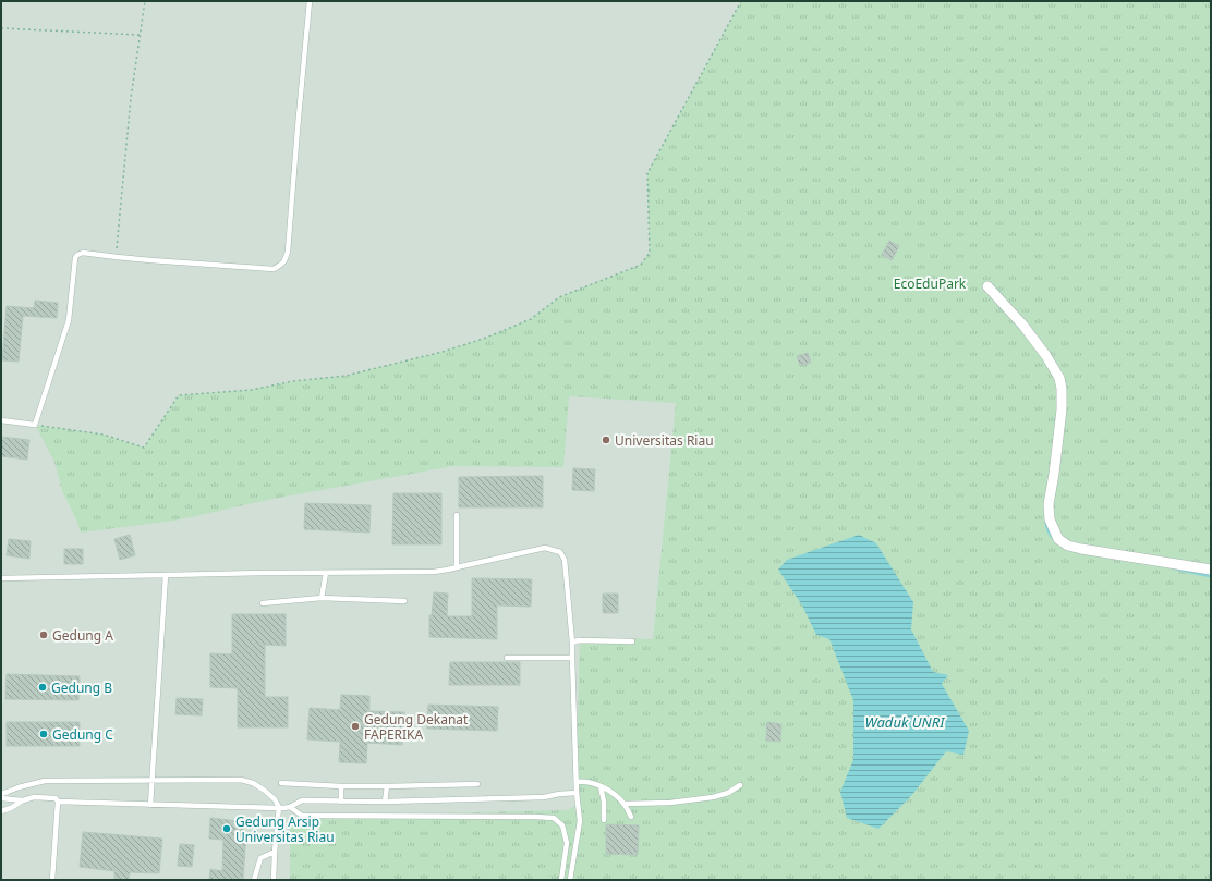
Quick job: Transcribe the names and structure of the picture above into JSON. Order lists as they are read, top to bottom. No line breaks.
{"water":["Waduk UNRI"],"parks":["EcoEduPark"],"places":["Universitas Riau","Gedung A","Gedung B","Gedung Dekanat FAPERIKA","Gedung C","Gedung Arsip Universitas Riau"]}
